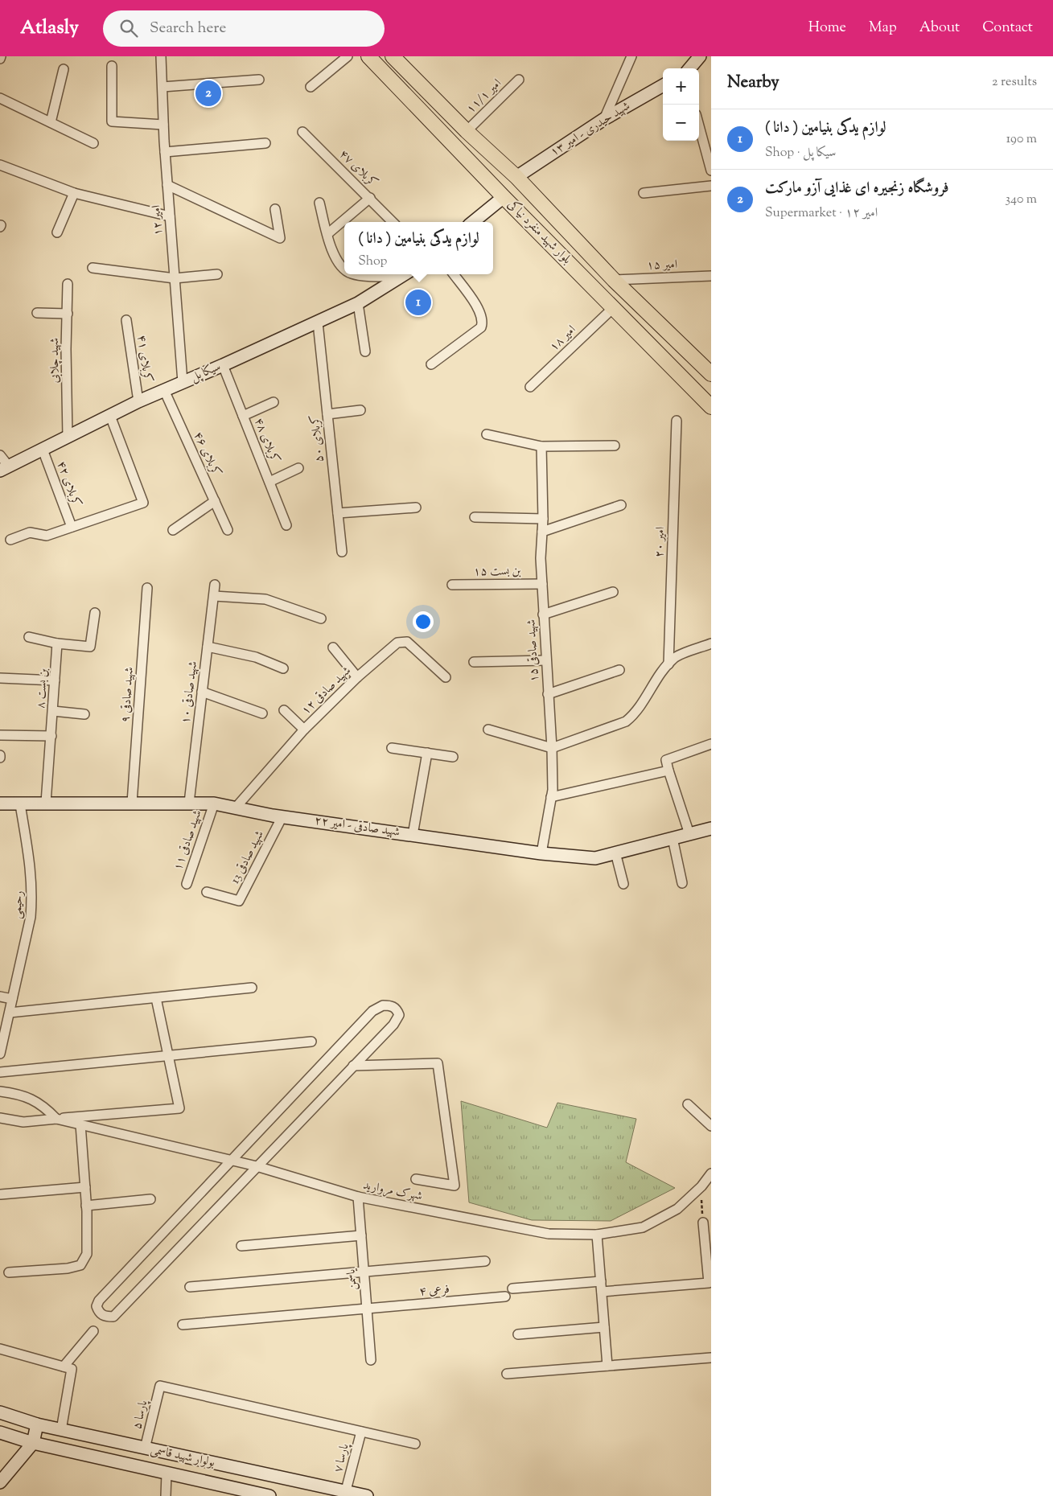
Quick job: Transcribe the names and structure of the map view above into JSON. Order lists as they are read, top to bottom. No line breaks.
{"streets":{"main road":["بلوار شهید منفرد نیاکی"],"street":["امیر ۱۱/۱","شهید حیدری - امیر ۱۳","کربلای ۴۷","امير ۱۲","امیر ۱۵","امیر ۱۸","کربلای ۴۱","شهید چلابی","سیکا پل","کربلای ۵۰","کربلای ۴۸","کربلای ۴۶","کربلای ۴۲","امیر ۲۰","بن بست ۱۵","شهید صادقی ۱۵","بن بست ۸","شهید صادقی ۱۲","شهید صادقی ۱۰","شهید صادقی ۹","شهید صادقی - امیر ۲۲","شهید صادقی ۱۱","شهید صادقی 13","رحیمی","شهرک مروارید","یاسمن","فرعی ۴","پارسا ۵","بولوار شهید قاسمی","پارسا ۷"]},"crossings":[["امیر ۱۱/۱","بلوار شهید منفرد نیاکی"],["شهید حیدری - امیر ۱۳","بلوار شهید منفرد نیاکی"],["امير ۱۲","سیکا پل"],["بلوار شهید منفرد نیاکی","امیر ۱۵"],["بلوار شهید منفرد نیاکی","امیر ۱۸"],["کربلای ۴۱","سیکا پل"],["شهید چلابی","سیکا پل"],["سیکا پل","کربلای ۵۰"],["سیکا پل","کربلای ۴۸"],["سیکا پل","کربلای ۴۶"],["سیکا پل","کربلای ۴۲"],["بن بست ۱۵","شهید صادقی ۱۵"],["شهید صادقی ۱۵","شهید صادقی - امیر ۲۲"],["بن بست ۸","شهید صادقی - امیر ۲۲"],["شهید صادقی ۱۲","شهید صادقی - امیر ۲۲"],["شهید صادقی ۱۰","شهید صادقی - امیر ۲۲"],["شهید صادقی ۹","شهید صادقی - امیر ۲۲"],["شهید صادقی - امیر ۲۲","شهید صادقی ۱۱"],["شهید صادقی - امیر ۲۲","شهید صادقی 13"],["شهید صادقی - امیر ۲۲","رحیمی"],["شهرک مروارید","یاسمن"],["یاسمن","فرعی ۴"],["پارسا ۵","بولوار شهید قاسمی"],["پارسا ۵","پارسا ۷"],["بولوار شهید قاسمی","پارسا ۷"]],"page":{"header":"Atlasly","search":"Search here","nav":["Home","Map","About","Contact"],"heading":["Nearby","2 results"],"map_buttons":["+","−"],"pins":["2","1"],"list":[{"mark":"1","name":"لوازم یدکی بنیامین ( دانا )","note":"Shop · سیکا پل","value":"190 m"},{"mark":"2","name":"فروشگاه زنجیره ای غذایی آزو مارکت","note":"Supermarket · امير ۱۲","value":"340 m"}],"popup":["لوازم یدکی بنیامین ( دانا )","Shop"]}}
